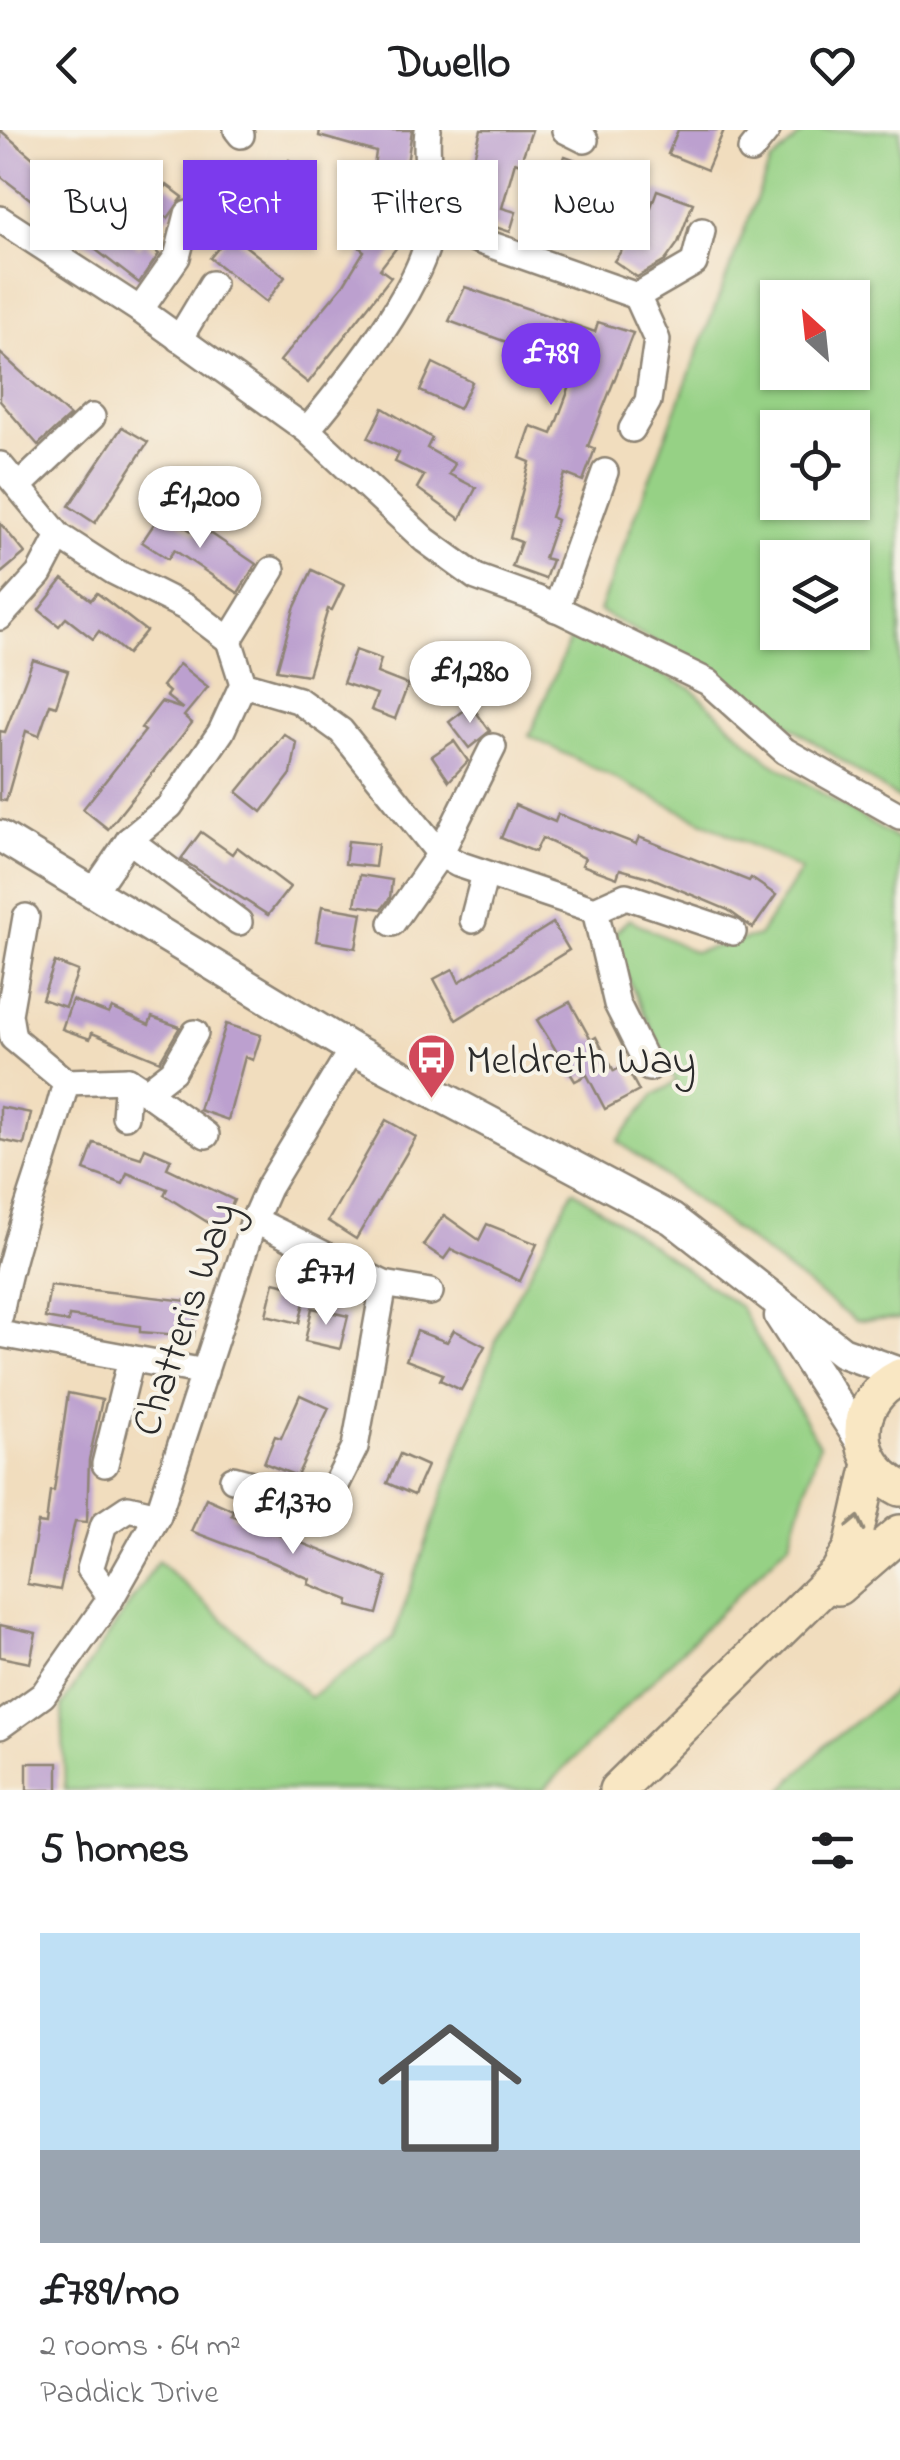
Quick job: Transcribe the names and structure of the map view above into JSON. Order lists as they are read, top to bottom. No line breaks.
{"streets":{"street":["Chatteris Way"]},"places":{"bus stop":["Meldreth Way"]},"north":"top left","page":{"header":"Dwello","chip":["Buy","Rent","Filters","New"],"price":["£789","£1,200","£1,280","£771","£1,370"],"heading":"5 homes","list":[{"name":"£789/mo","note":"2 rooms · 64 m² · Paddick Drive"}]}}
